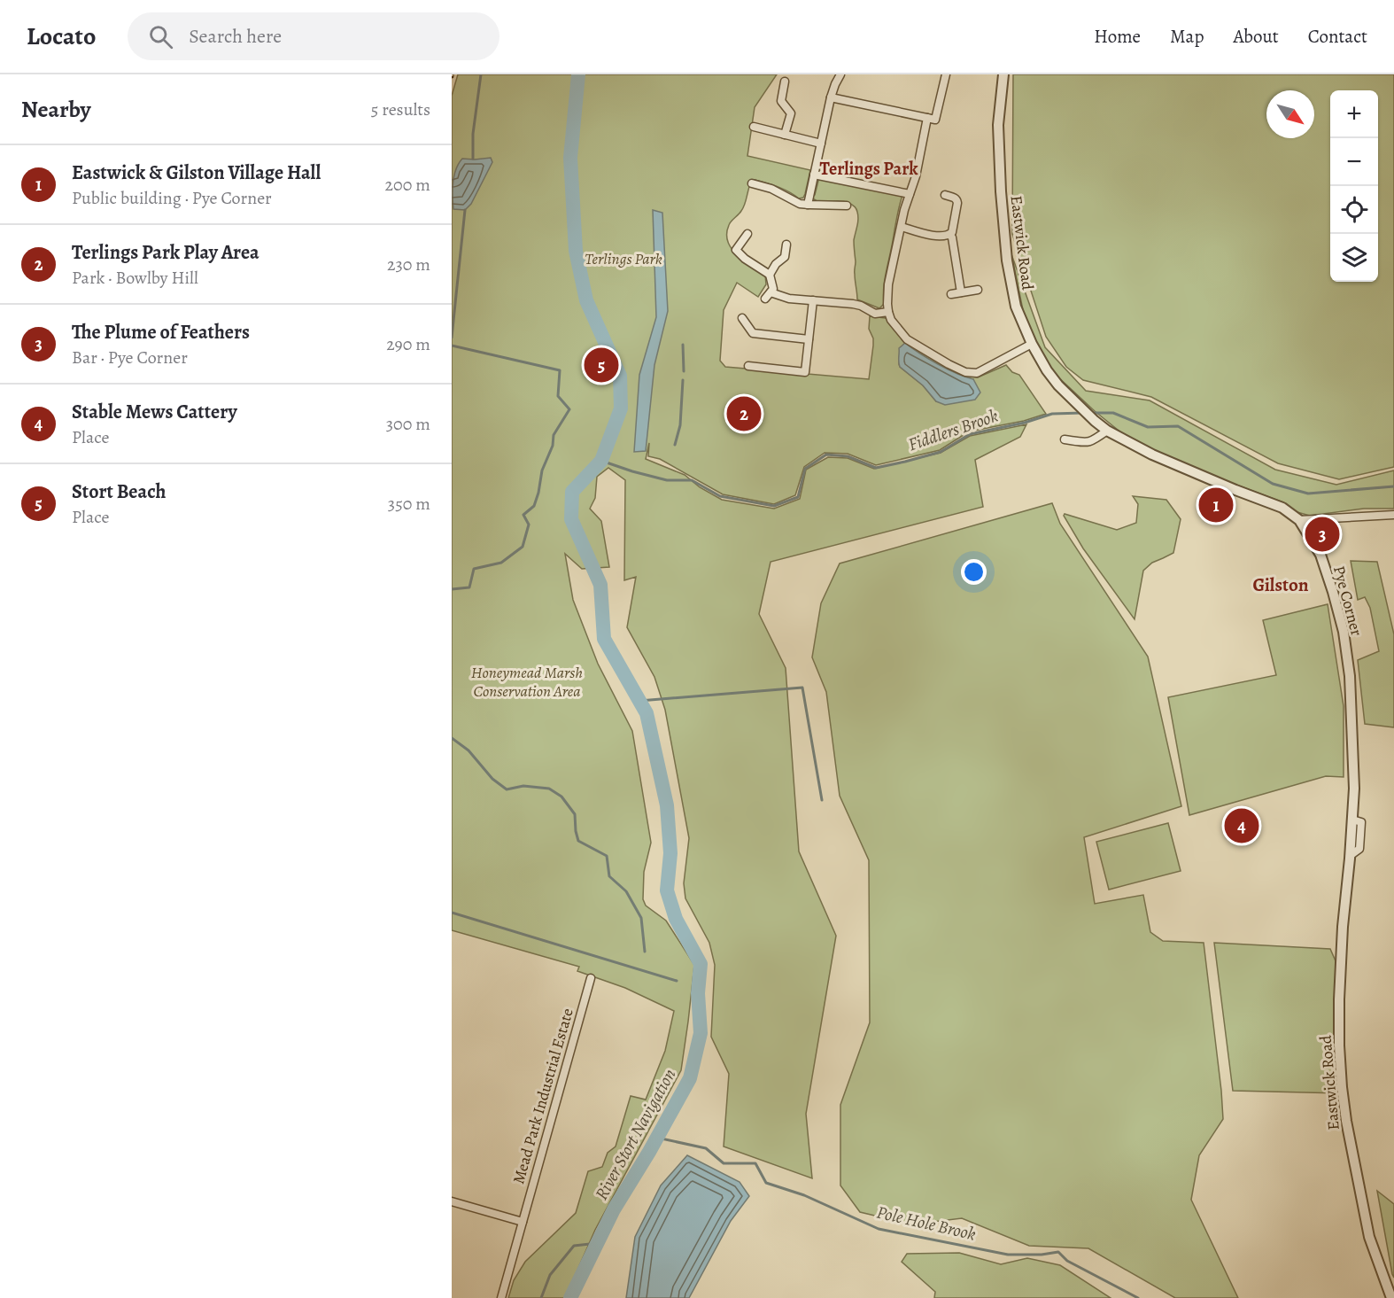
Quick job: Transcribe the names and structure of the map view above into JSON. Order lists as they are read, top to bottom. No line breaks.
{"streets":{"street":["Eastwick Road","Pye Corner","Mead Park Industrial Estate"]},"crossings":[["Eastwick Road","Pye Corner"]],"districts":["Terlings Park","Gilston"],"water":["Fiddlers Brook","River Stort Navigation","Pole Hole Brook"],"parks":["Terlings Park","Honeymead Marsh Conservation Area"],"north":"bottom right","page":{"header":"Locato","search":"Search here","nav":["Home","Map","About","Contact"],"heading":["Nearby","5 results"],"map_buttons":["+","−"],"list":[{"mark":"1","name":"Eastwick & Gilston Village Hall","note":"Public building · Pye Corner","value":"200 m"},{"mark":"2","name":"Terlings Park Play Area","note":"Park · Bowlby Hill","value":"230 m"},{"mark":"3","name":"The Plume of Feathers","note":"Bar · Pye Corner","value":"290 m"},{"mark":"4","name":"Stable Mews Cattery","note":"Place","value":"300 m"},{"mark":"5","name":"Stort Beach","note":"Place","value":"350 m"}],"pins":["5","2","1","3","4"]}}
